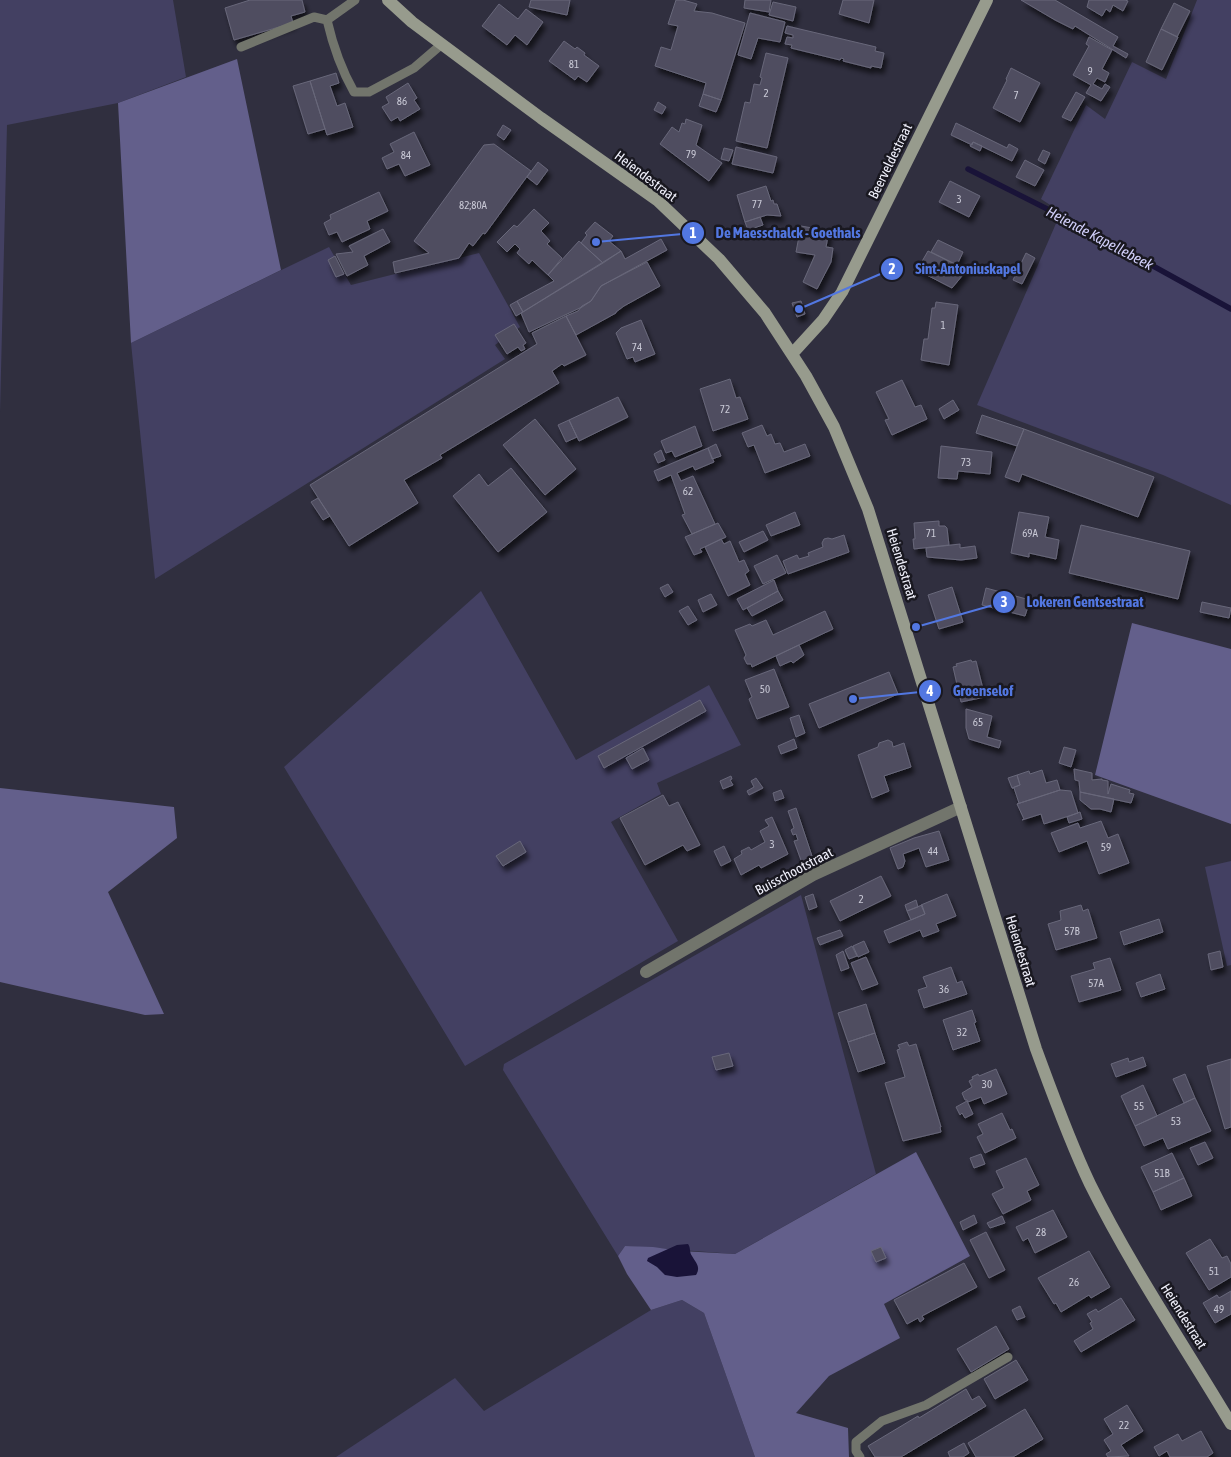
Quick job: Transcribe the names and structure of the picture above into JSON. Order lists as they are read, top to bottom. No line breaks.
{"streets":{"main road":["Beerveldestraat","Heiendestraat"],"street":["Buisschootstraat"]},"crossings":[["Beerveldestraat","Heiendestraat"],["Heiendestraat","Buisschootstraat"]],"water":["Heiende Kapellebeek"],"places":["De Maesschalck - Goethals","Sint-Antoniuskapel","Lokeren Gentsestraat","Groenselof"],"house_numbers":["81","9","2","7","86","79","84","3","77","82;80A","1","74","72","73","62","71","69A","50","65","3","59","44","2","57B","57A","36","32","30","55","53","51B","28","51","26","49","22"]}
